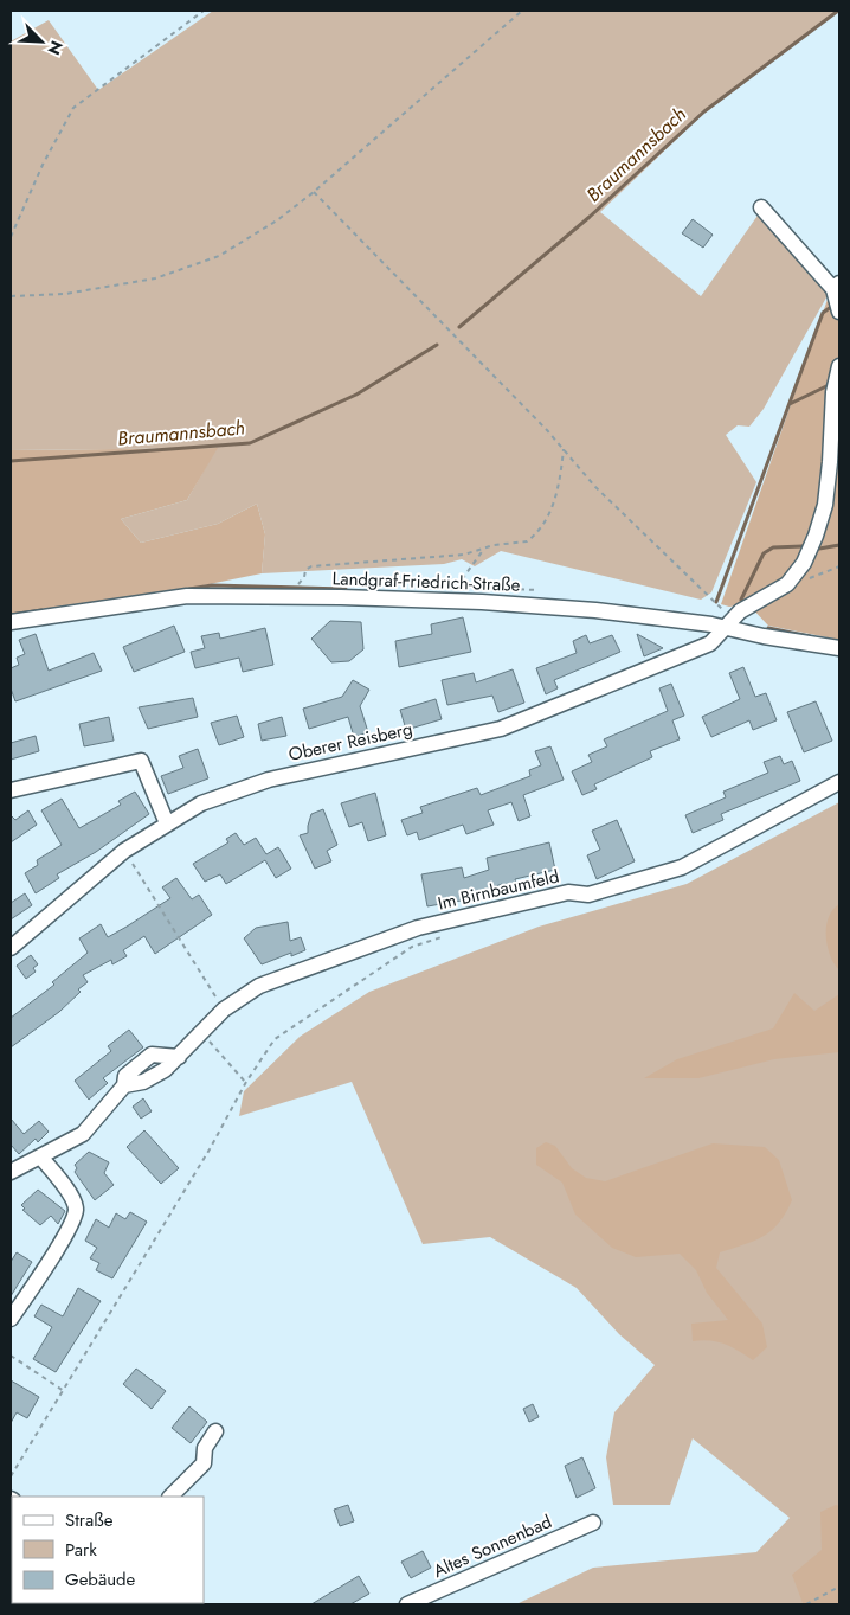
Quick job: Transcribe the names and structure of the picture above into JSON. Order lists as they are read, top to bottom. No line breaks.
{"streets":{"street":["Landgraf-Friedrich-Straße","Oberer Reisberg","Im Birnbaumfeld","Altes Sonnenbad"]},"crossings":[["Landgraf-Friedrich-Straße","Oberer Reisberg"]],"water":["Braumannsbach"],"legend":["Straße","Park","Gebäude"],"north":"bottom right"}
